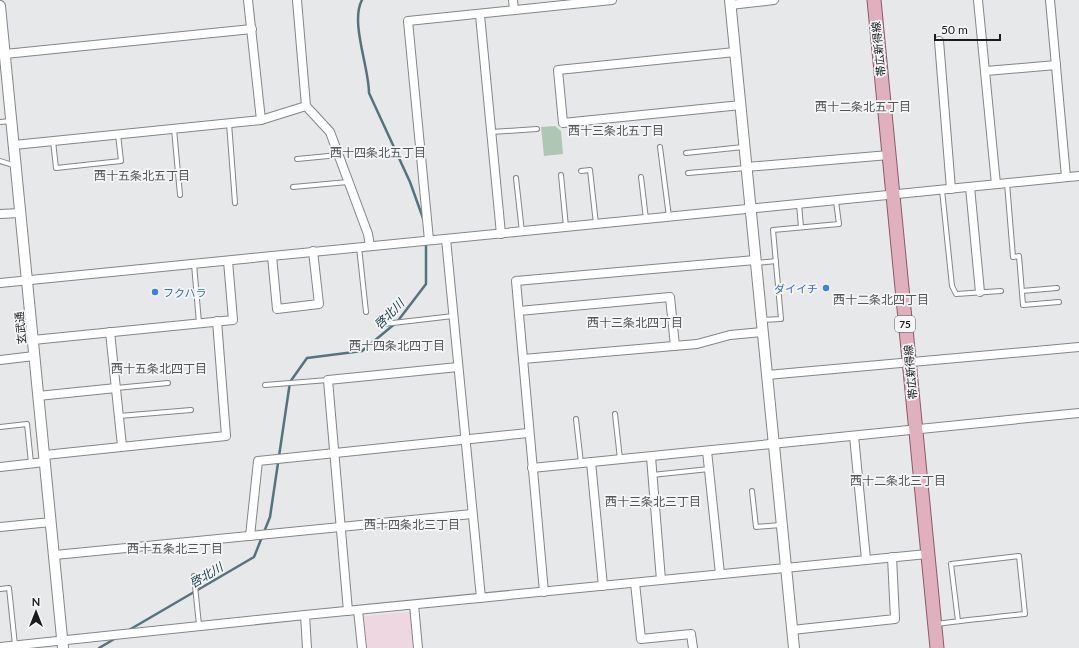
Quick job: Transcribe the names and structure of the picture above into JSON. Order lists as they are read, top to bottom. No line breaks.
{"streets":{"main road":["帯広新得線","75"],"street":["玄武通"]},"districts":["西十二条北五丁目","西十三条北五丁目","西十四条北五丁目","西十五条北五丁目","西十二条北四丁目","西十三条北四丁目","西十四条北四丁目","西十五条北四丁目","西十二条北三丁目","西十三条北三丁目","西十四条北三丁目","西十五条北三丁目"],"water":["啓北川"],"places":["ダイイチ","フクハラ"],"scale_bar":"50 m","north":"top"}
